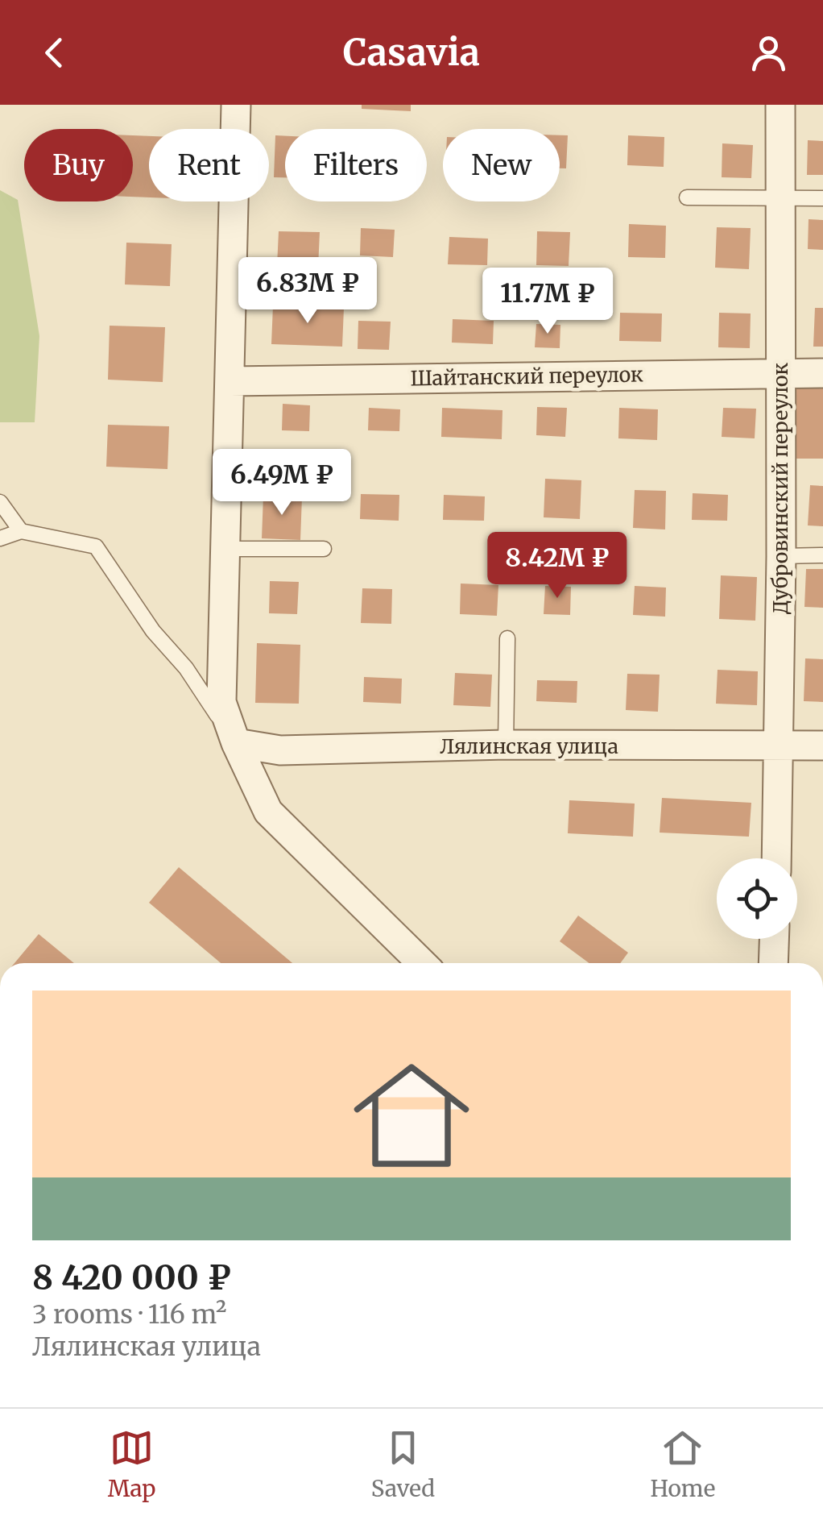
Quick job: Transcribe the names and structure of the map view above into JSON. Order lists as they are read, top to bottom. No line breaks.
{"streets":{"street":["Шайтанский переулок","Дубровинский переулок","Лялинская улица"]},"crossings":[["Шайтанский переулок","Дубровинский переулок"],["Дубровинский переулок","Лялинская улица"]],"page":{"header":"Casavia","chip":["Buy","Rent","Filters","New"],"price":["6.83M ₽","11.7M ₽","6.49M ₽","8.42M ₽"],"list":[{"name":"8 420 000 ₽","note":"3 rooms · 116 m² · Лялинская улица"}],"tabs":["Map","Saved","Home"]}}
